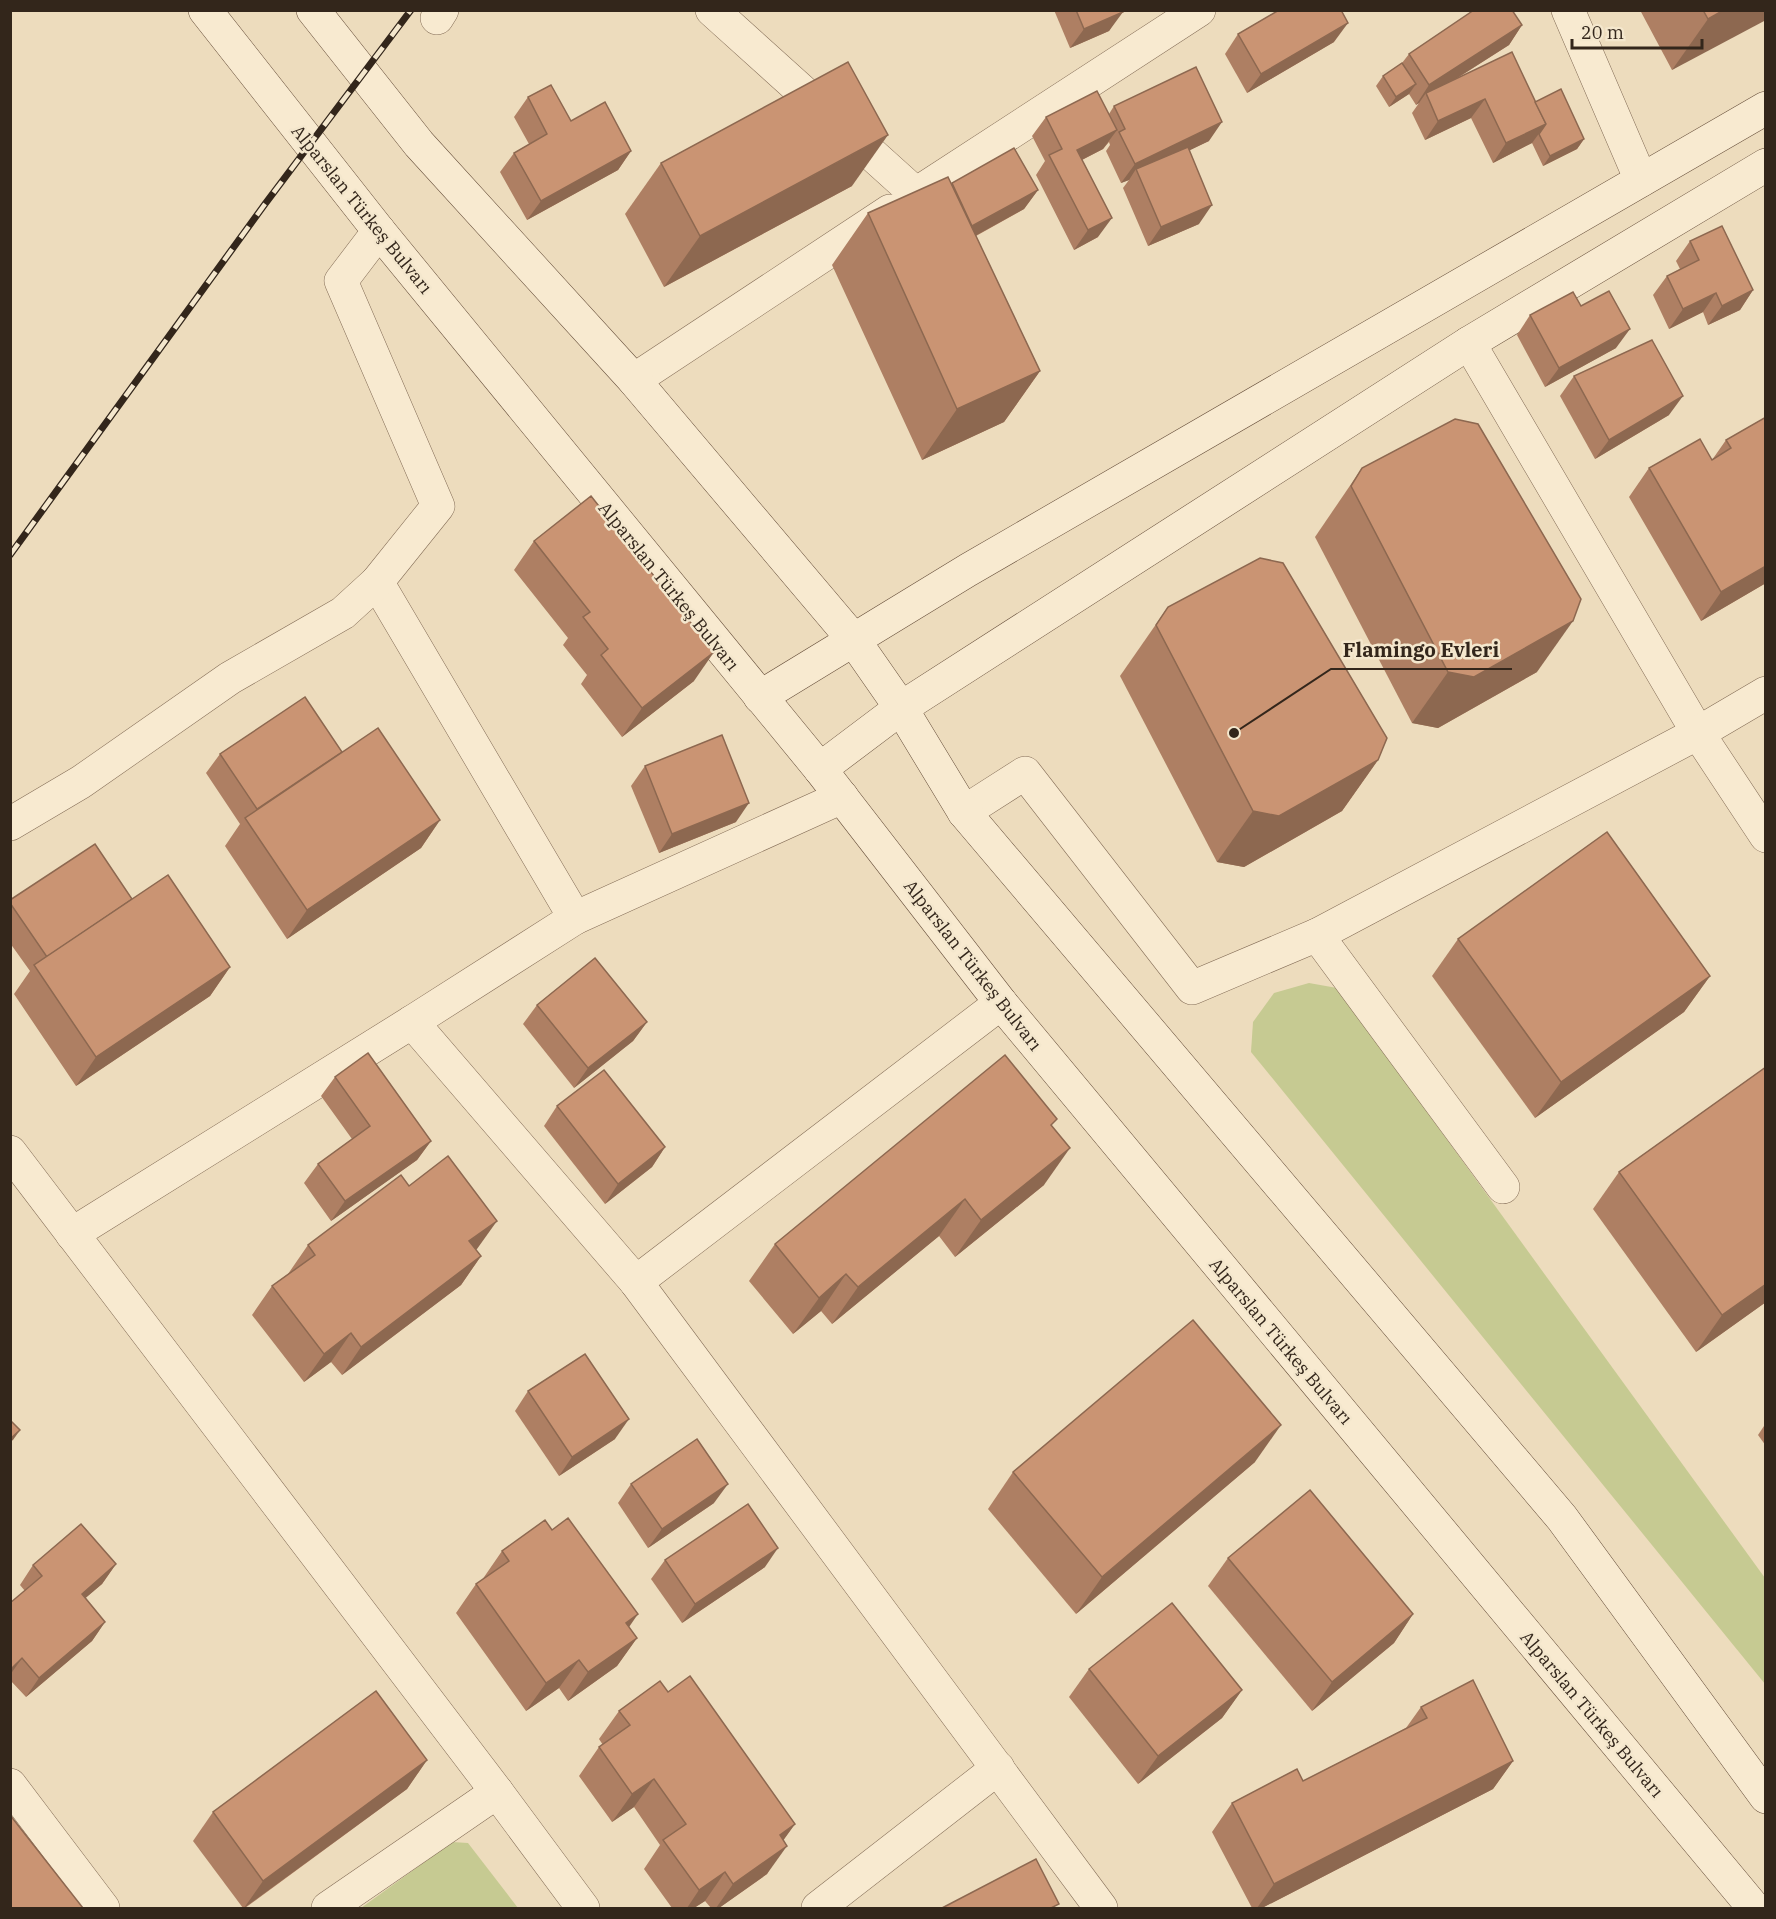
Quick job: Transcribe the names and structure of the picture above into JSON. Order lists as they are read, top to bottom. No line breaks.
{"streets":{"street":["Alparslan Türkeş Bulvarı"]},"places":["Flamingo Evleri"],"scale_bar":"20 m"}
